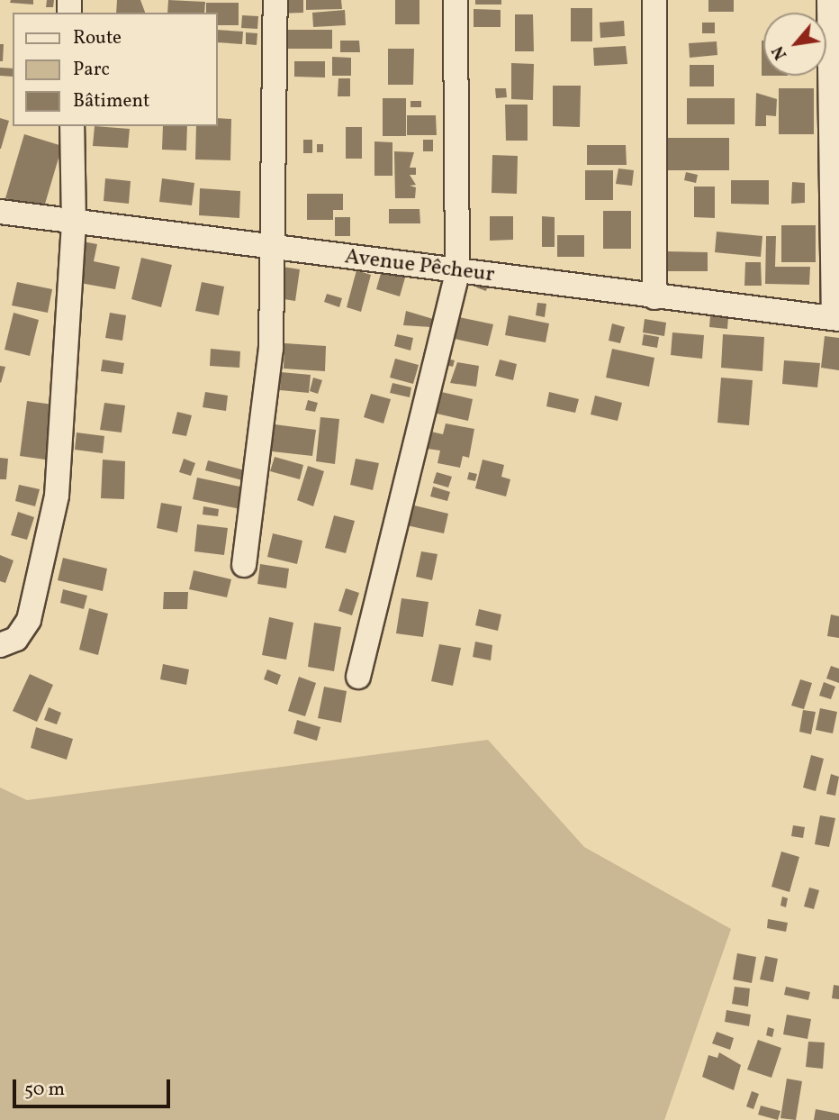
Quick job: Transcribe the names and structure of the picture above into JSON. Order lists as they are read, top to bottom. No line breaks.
{"streets":{"street":["Avenue Pêcheur"]},"legend":["Route","Parc","Bâtiment"],"scale_bar":"50 m","north":"bottom left"}
